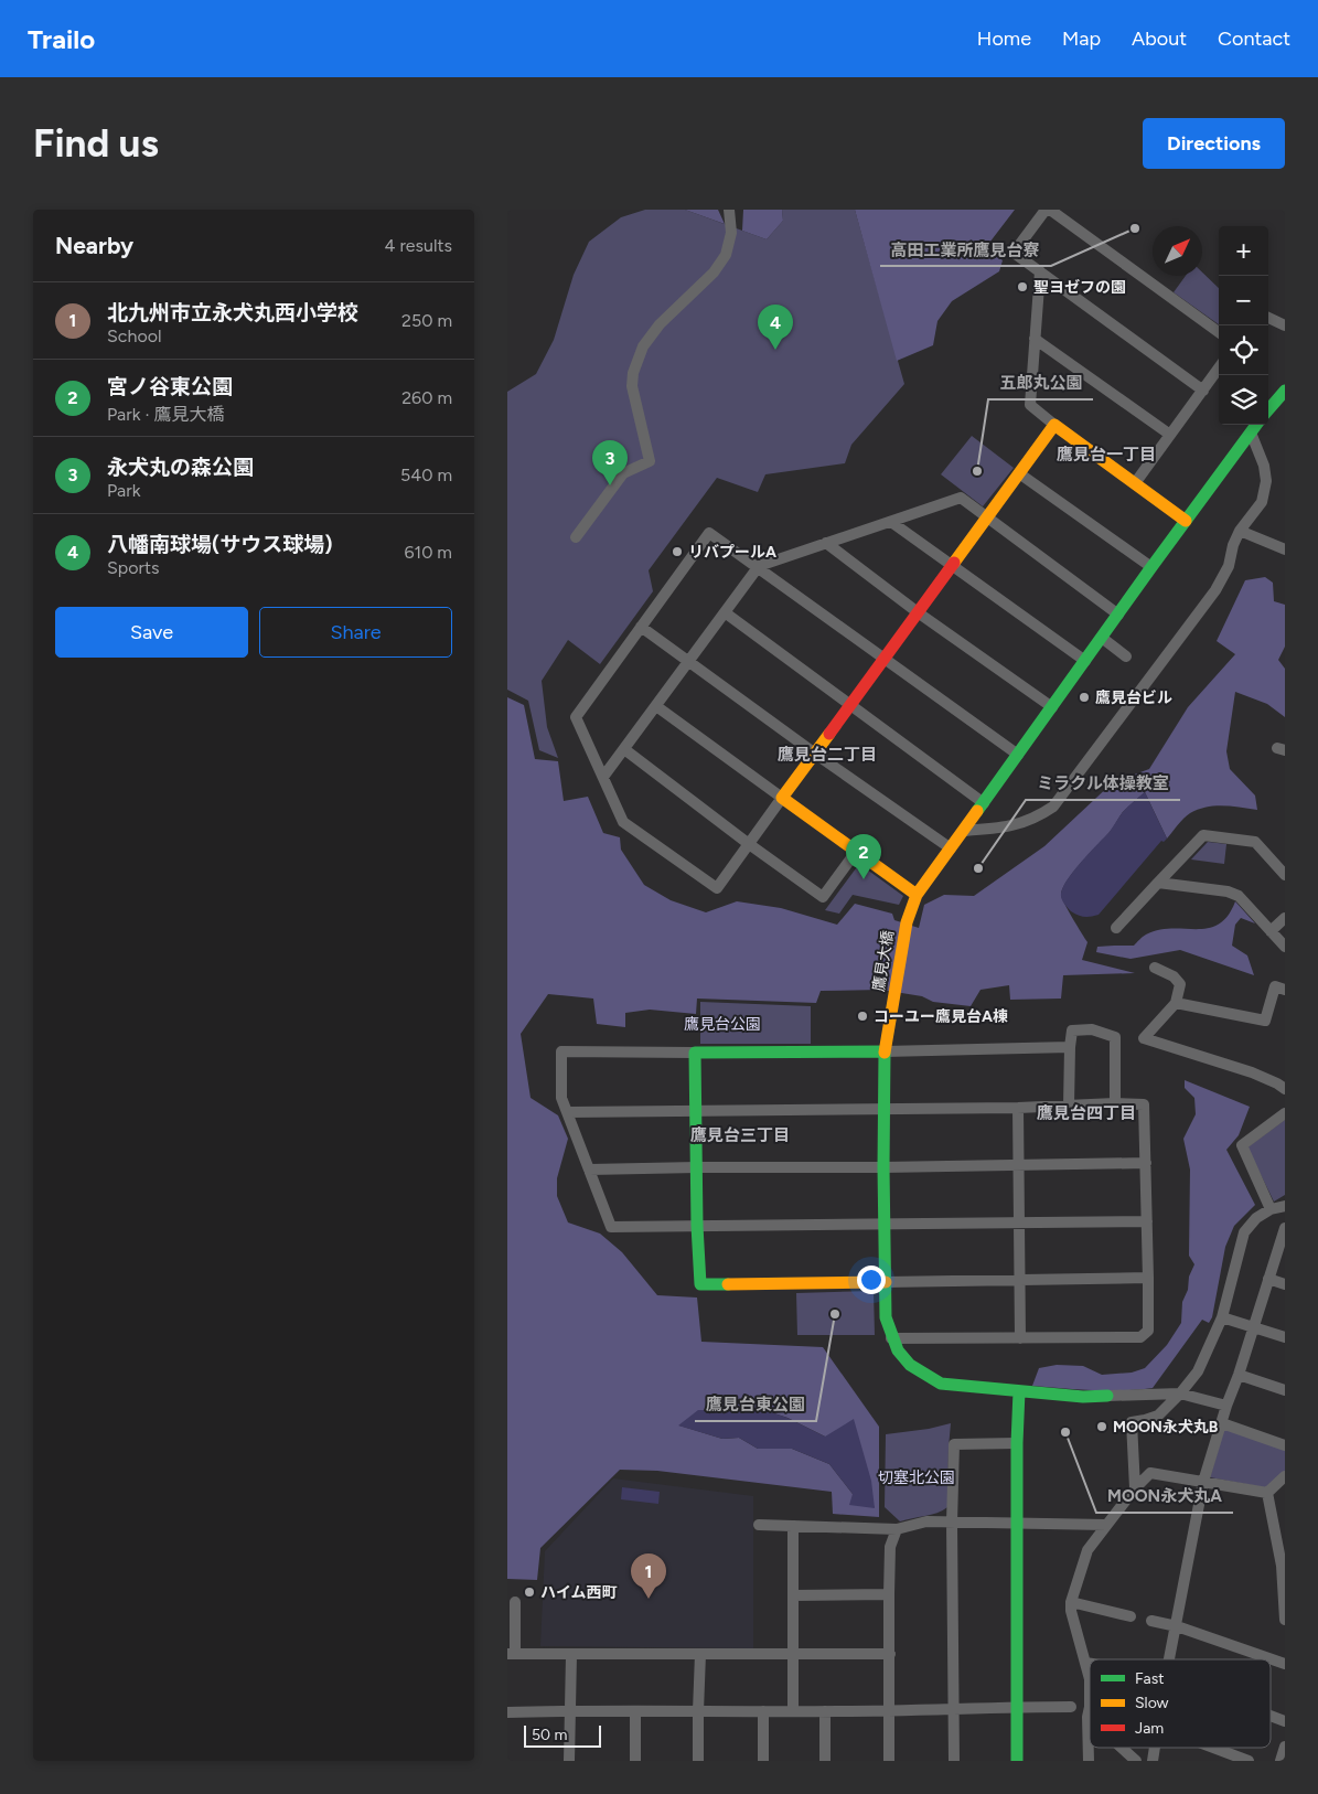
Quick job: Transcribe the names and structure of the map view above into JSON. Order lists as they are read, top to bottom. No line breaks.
{"streets":{"street":["鷹見大橋"]},"districts":["鷹見台一丁目","鷹見台二丁目","鷹見台四丁目","鷹見台三丁目"],"parks":["鷹見台公園","切塞北公園"],"places":["高田工業所鷹見台寮","聖ヨゼフの園","五郎丸公園","リバプールA","鷹見台ビル","ミラクル体操教室","コーユー鷹見台A棟","鷹見台東公園","MOON永犬丸B","MOON永犬丸A","ハイム西町"],"legend":["Fast","Slow","Jam"],"scale_bar":"50 m","north":"top right","page":{"header":"Trailo","nav":["Home","Map","About","Contact"],"buttons":["Directions",["Save","Share"]],"title":"Find us","heading":["Nearby","4 results"],"map_buttons":["+","−"],"list":[{"mark":"1","name":"北九州市立永犬丸西小学校","note":"School","value":"250 m"},{"mark":"2","name":"宮ノ谷東公園","note":"Park · 鷹見大橋","value":"260 m"},{"mark":"3","name":"永犬丸の森公園","note":"Park","value":"540 m"},{"mark":"4","name":"八幡南球場(サウス球場)","note":"Sports","value":"610 m"}],"pins":["4","3","2","1"],"scale":"50 m"}}
